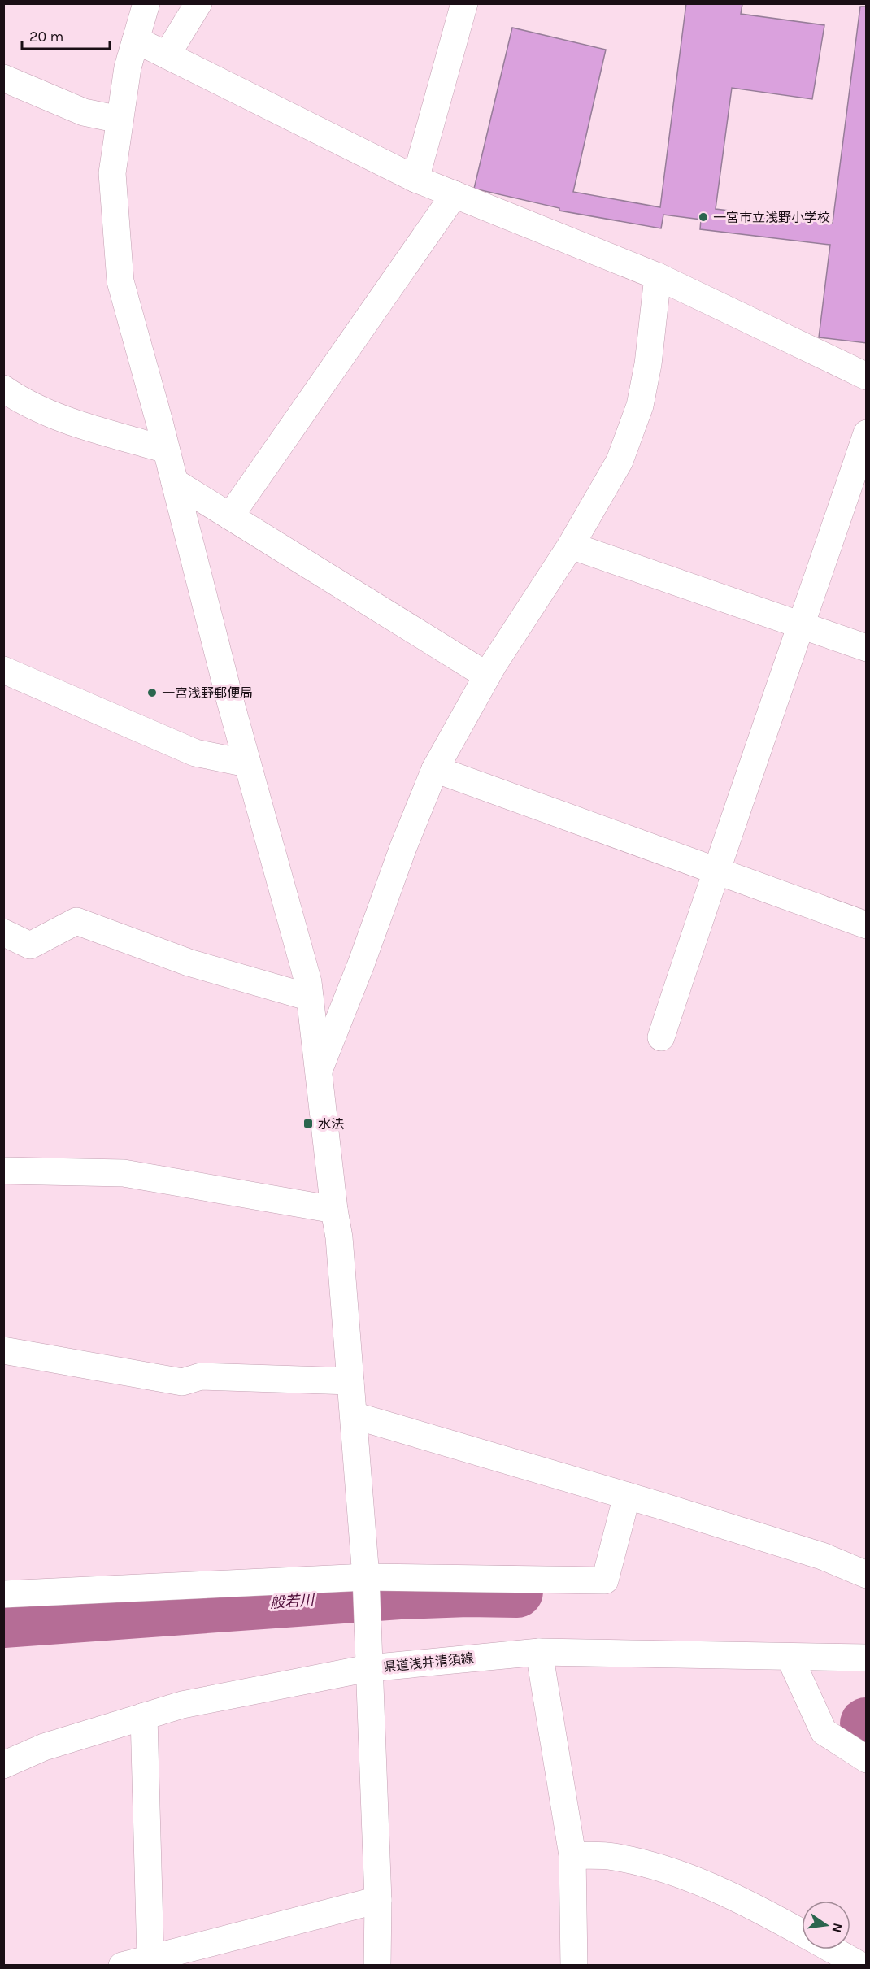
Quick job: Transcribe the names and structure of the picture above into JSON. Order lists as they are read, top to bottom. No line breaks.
{"streets":{"street":["県道浅井清須線"]},"water":["般若川"],"places":{"other":["一宮市立浅野小学校","一宮浅野郵便局"],"transit":["水法"]},"scale_bar":"20 m","north":"right"}
